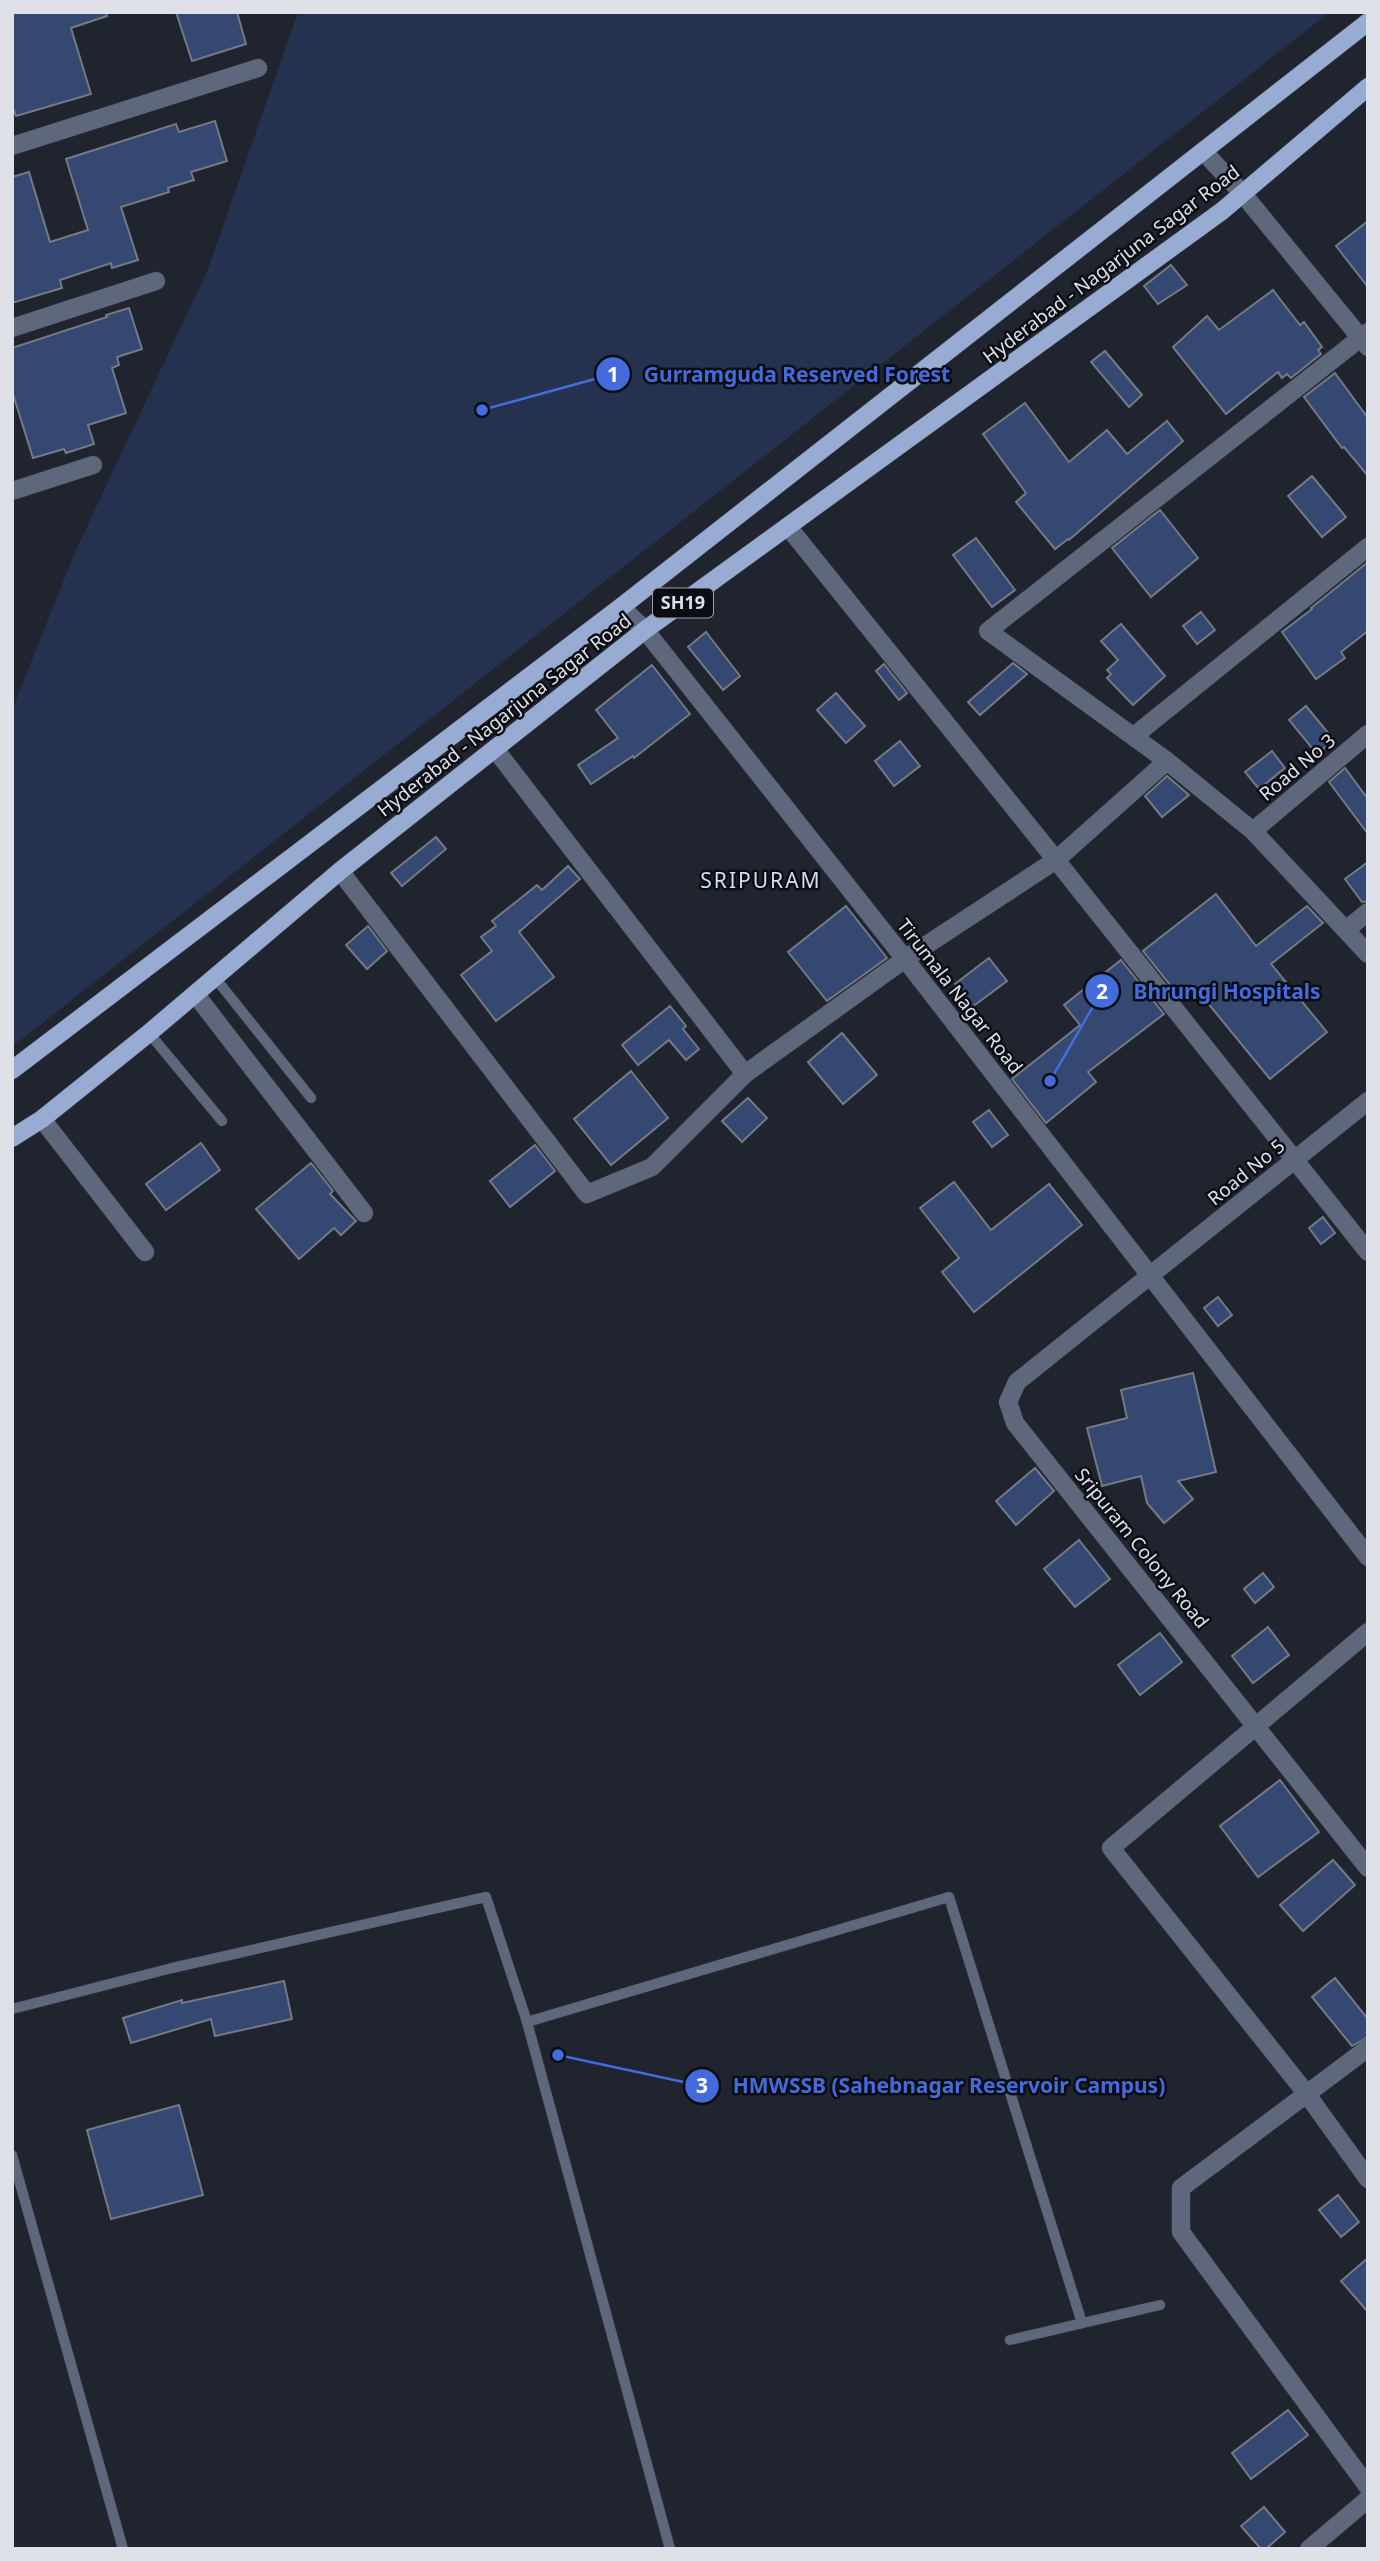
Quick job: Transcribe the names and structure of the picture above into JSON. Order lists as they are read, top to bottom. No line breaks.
{"streets":{"main road":["Hyderabad - Nagarjuna Sagar Road","SH19"],"street":["Road No 3","Tirumala Nagar Road","Road No 5","Sripuram Colony Road"]},"crossings":[["Hyderabad - Nagarjuna Sagar Road","Tirumala Nagar Road"],["Tirumala Nagar Road","Road No 5"],["Tirumala Nagar Road","Sripuram Colony Road"],["Road No 5","Sripuram Colony Road"]],"districts":["SRIPURAM"],"places":["Gurramguda Reserved Forest","Bhrungi Hospitals","HMWSSB (Sahebnagar Reservoir Campus)"]}
